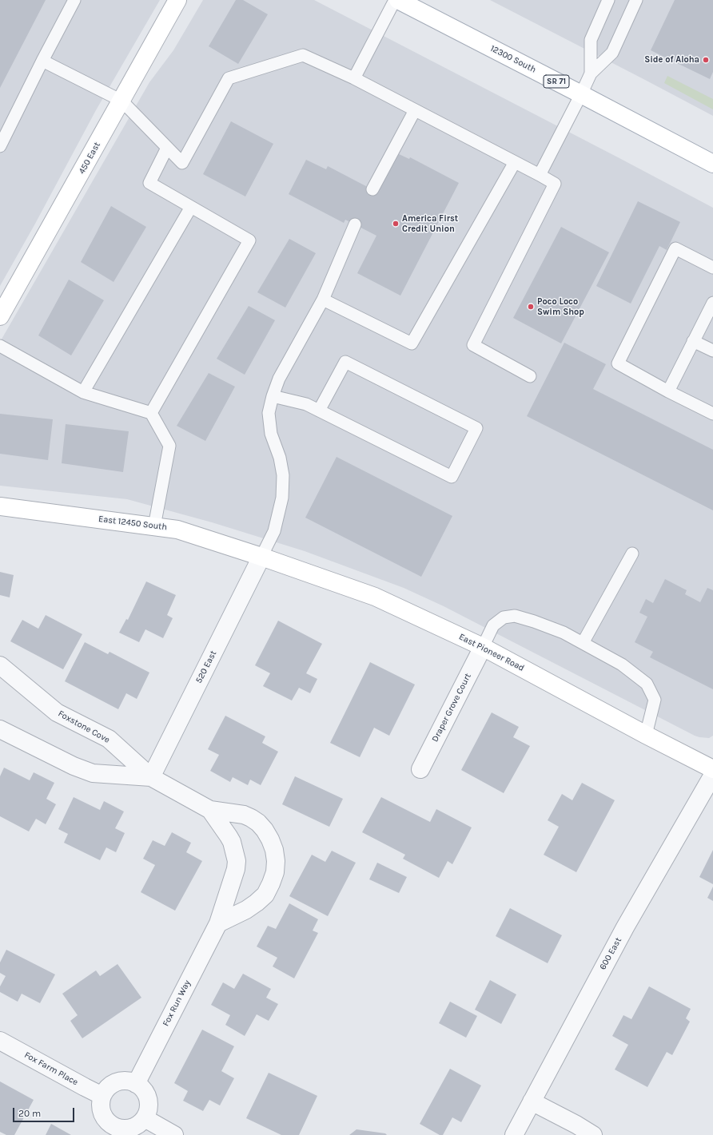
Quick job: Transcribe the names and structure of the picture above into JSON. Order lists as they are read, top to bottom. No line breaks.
{"streets":{"street":["12300 South","SR 71","450 East","East 12450 South","East Pioneer Road","520 East","Draper Grove Court","Foxstone Cove","600 East","Fox Run Way","Fox Farm Place"]},"crossings":[["East 12450 South","East Pioneer Road"],["East 12450 South","520 East"],["East Pioneer Road","520 East"],["East Pioneer Road","Draper Grove Court"],["520 East","Foxstone Cove"],["Foxstone Cove","Fox Run Way"],["Fox Run Way","Fox Farm Place"]],"places":["Side of Aloha","America First Credit Union","Poco Loco Swim Shop"],"scale_bar":"20 m"}
